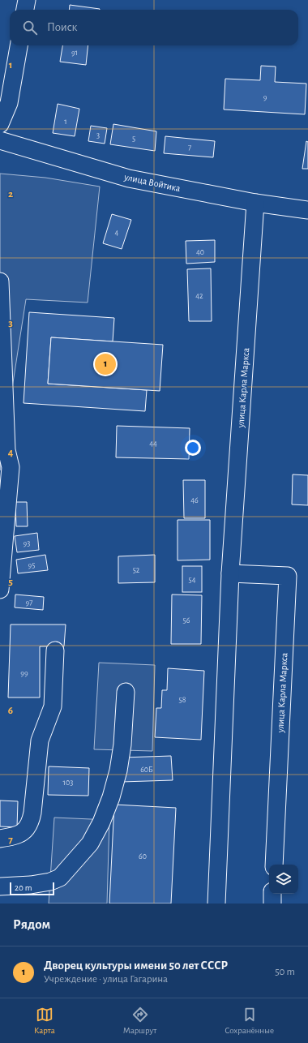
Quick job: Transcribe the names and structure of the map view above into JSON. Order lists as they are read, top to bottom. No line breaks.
{"streets":{"street":["улица Войтика","улица Карла Маркса"]},"crossings":[["улица Войтика","улица Карла Маркса"]],"house_numbers":["91","9","1","3","5","7","4","40","42","44","46","93","95","52","54","97","56","99","58","60Б","103","60"],"scale_bar":"20 m","page":{"search":"Поиск","pins":"1","scale":"20 m","heading":"Рядом","list":[{"mark":"1","name":"Дворец культуры имени 50 лет СССР","note":"Учреждение · улица Гагарина","value":"50 m"}],"nav":["Карта","Маршрут","Сохранённые"]},"grid":{"rows":["1","2","3","4","5","6","7"]}}
